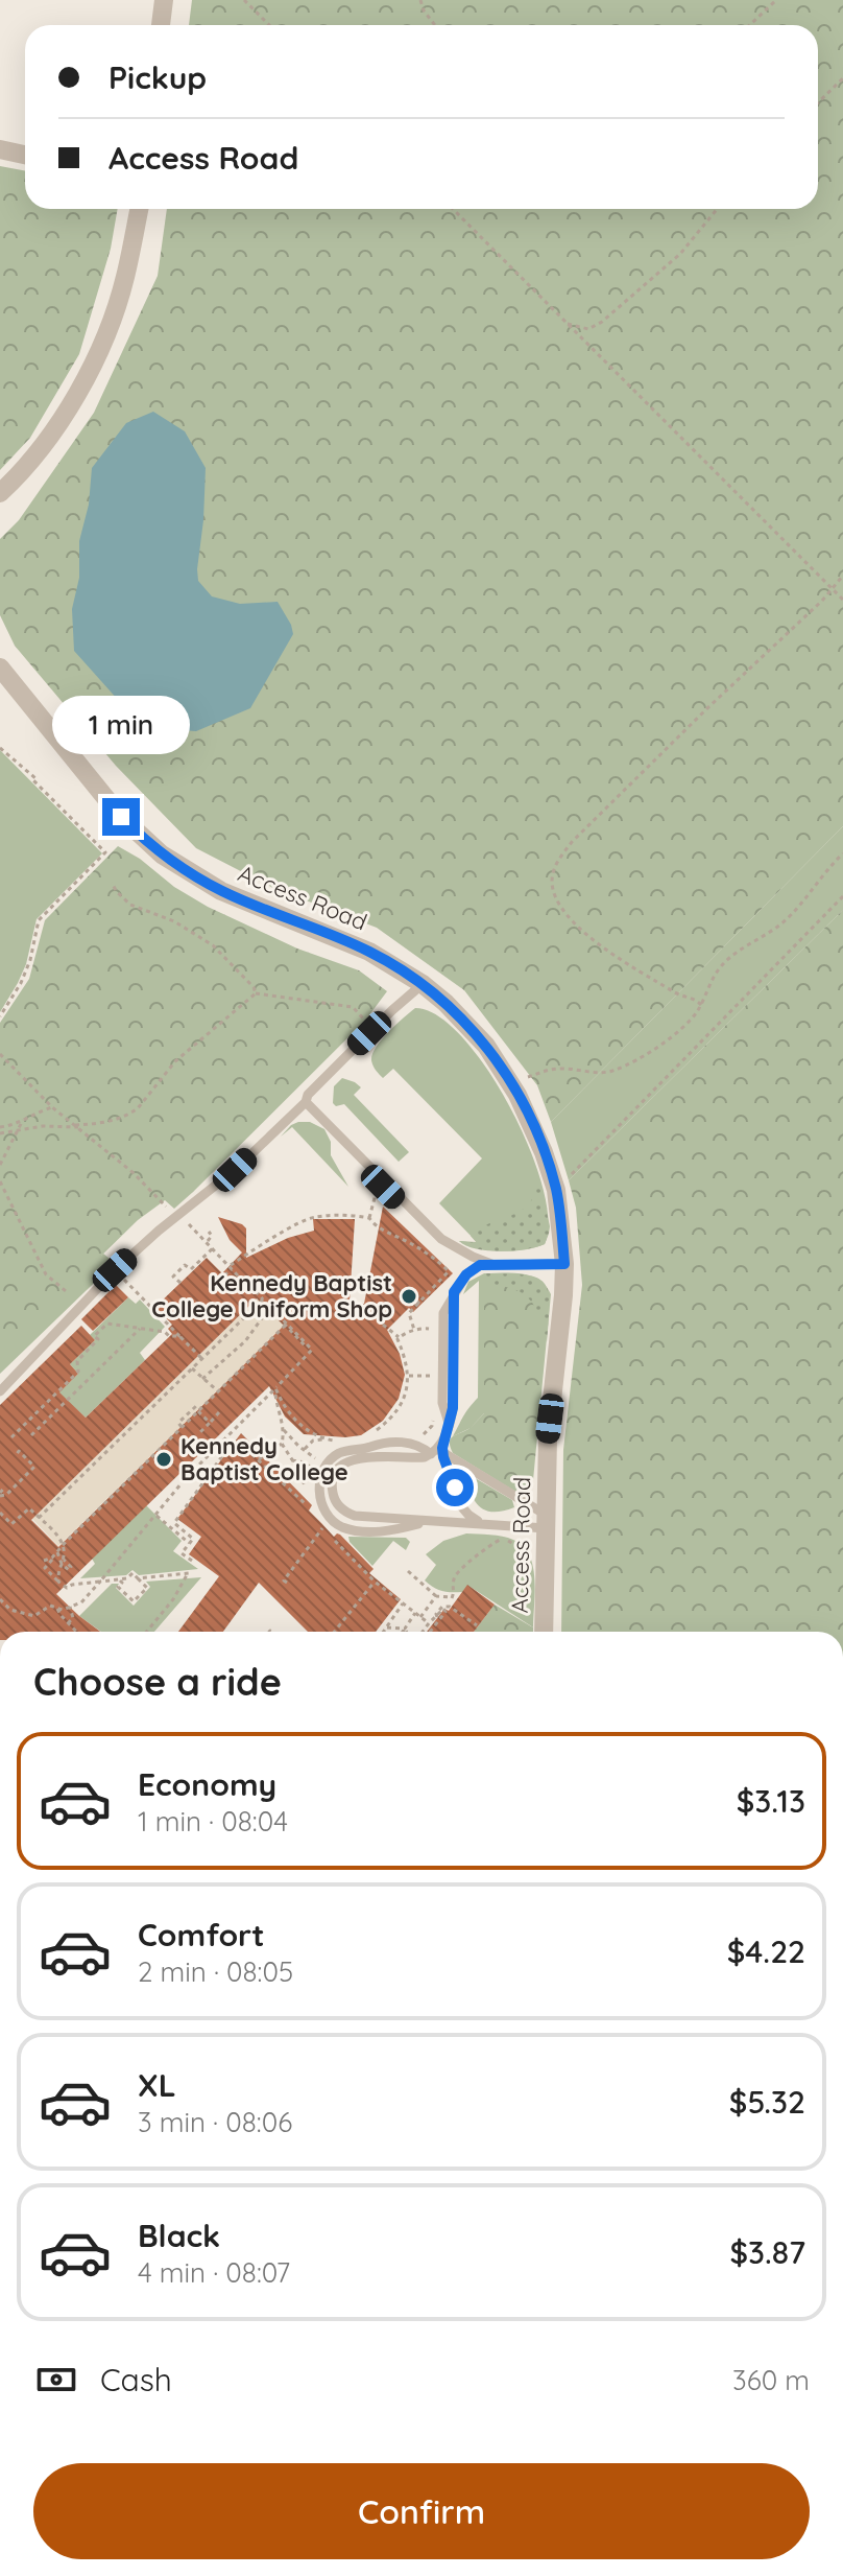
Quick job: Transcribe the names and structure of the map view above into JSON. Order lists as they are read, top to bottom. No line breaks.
{"streets":{"street":["Access Road"]},"places":["Kennedy Baptist College Uniform Shop","Kennedy Baptist College"],"page":{"banner":["Pickup","Access Road"],"bubble":"1 min","heading":"Choose a ride","list":[{"name":"Economy","note":"1 min · 08:04","value":"$3.13"},{"name":"Comfort","note":"2 min · 08:05","value":"$4.22"},{"name":"XL","note":"3 min · 08:06","value":"$5.32"},{"name":"Black","note":"4 min · 08:07","value":"$3.87"}],"pay":["Cash","360 m"],"buttons":"Confirm"}}
